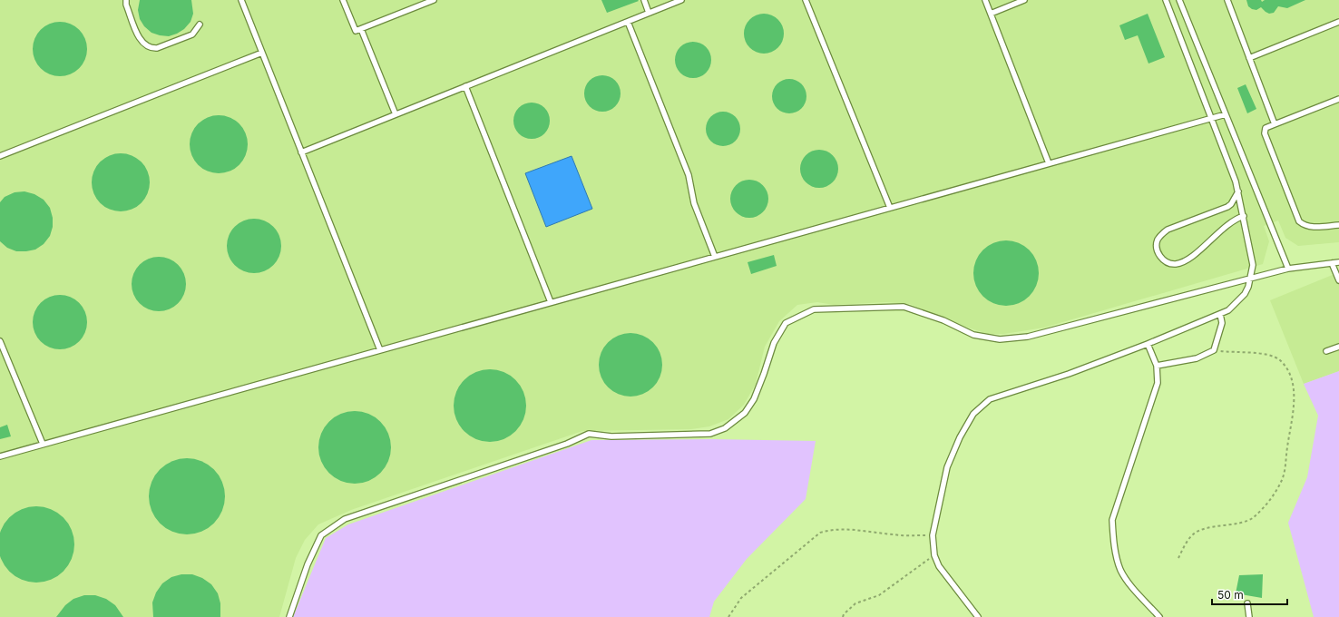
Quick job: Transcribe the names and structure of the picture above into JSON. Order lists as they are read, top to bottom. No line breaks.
{"scale_bar":"50 m"}
